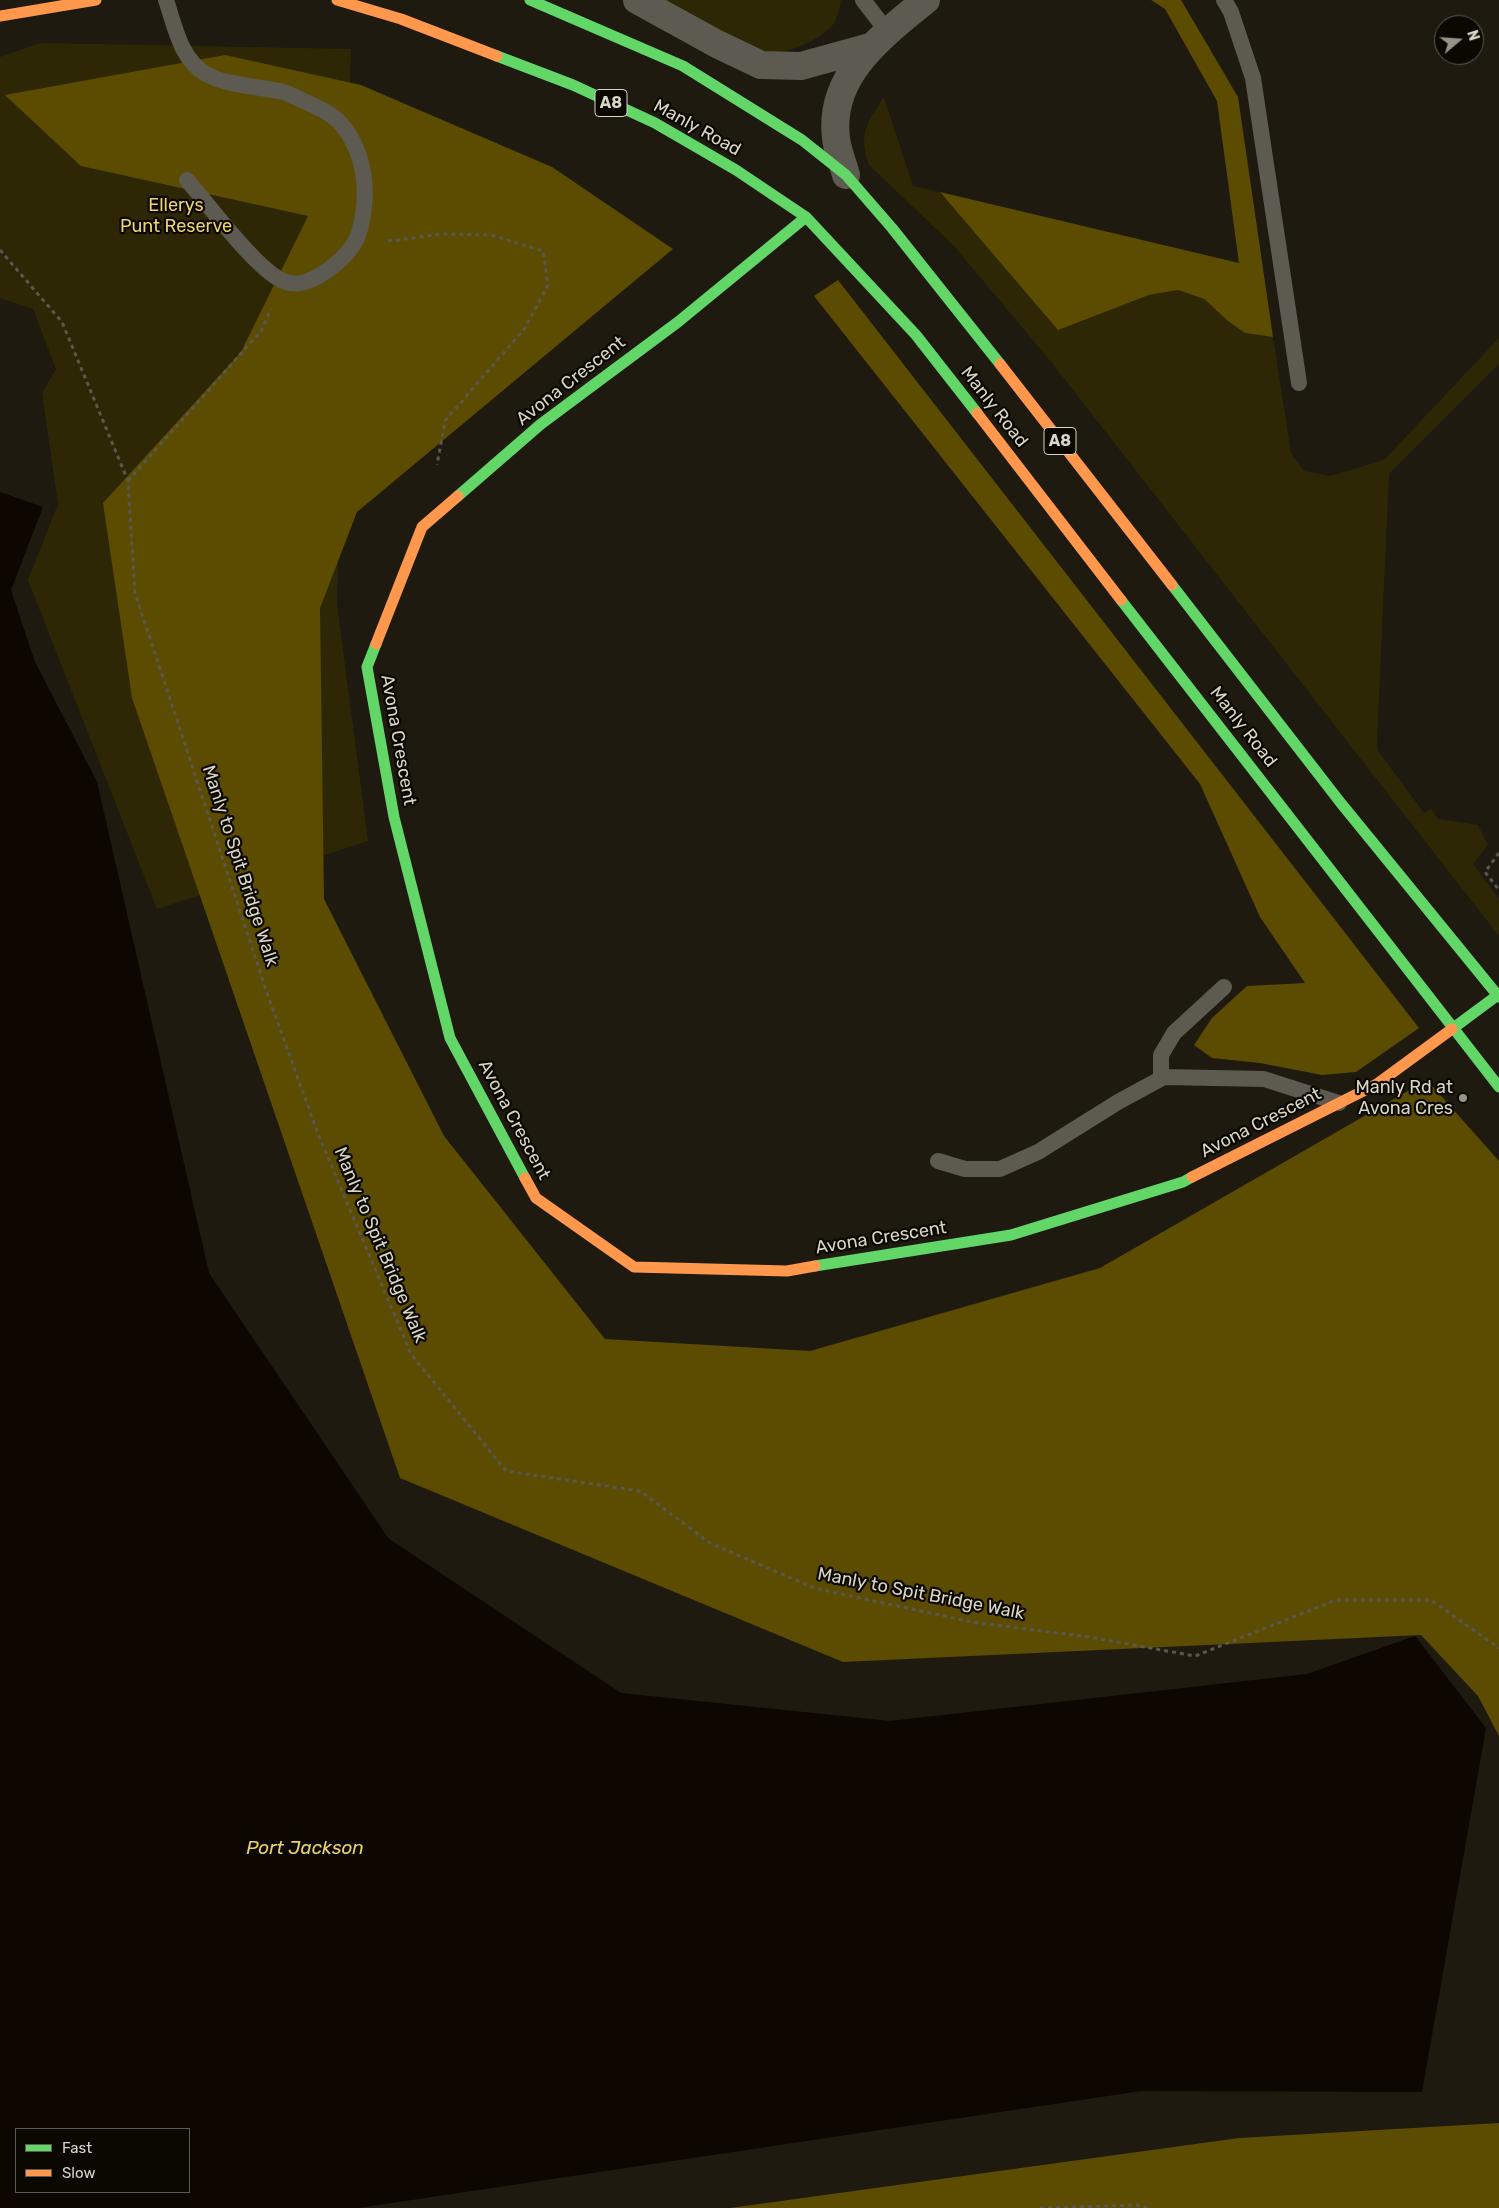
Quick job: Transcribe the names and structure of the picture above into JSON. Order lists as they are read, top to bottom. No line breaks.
{"streets":{"main road":["A8","Manly Road","Avona Crescent"],"path":["Manly to Spit Bridge Walk"]},"crossings":[["Manly Road","Avona Crescent"]],"water":["Port Jackson"],"parks":["Ellerys Punt Reserve"],"places":["Manly Rd at Avona Cres"],"legend":["Fast","Slow"],"north":"right"}
